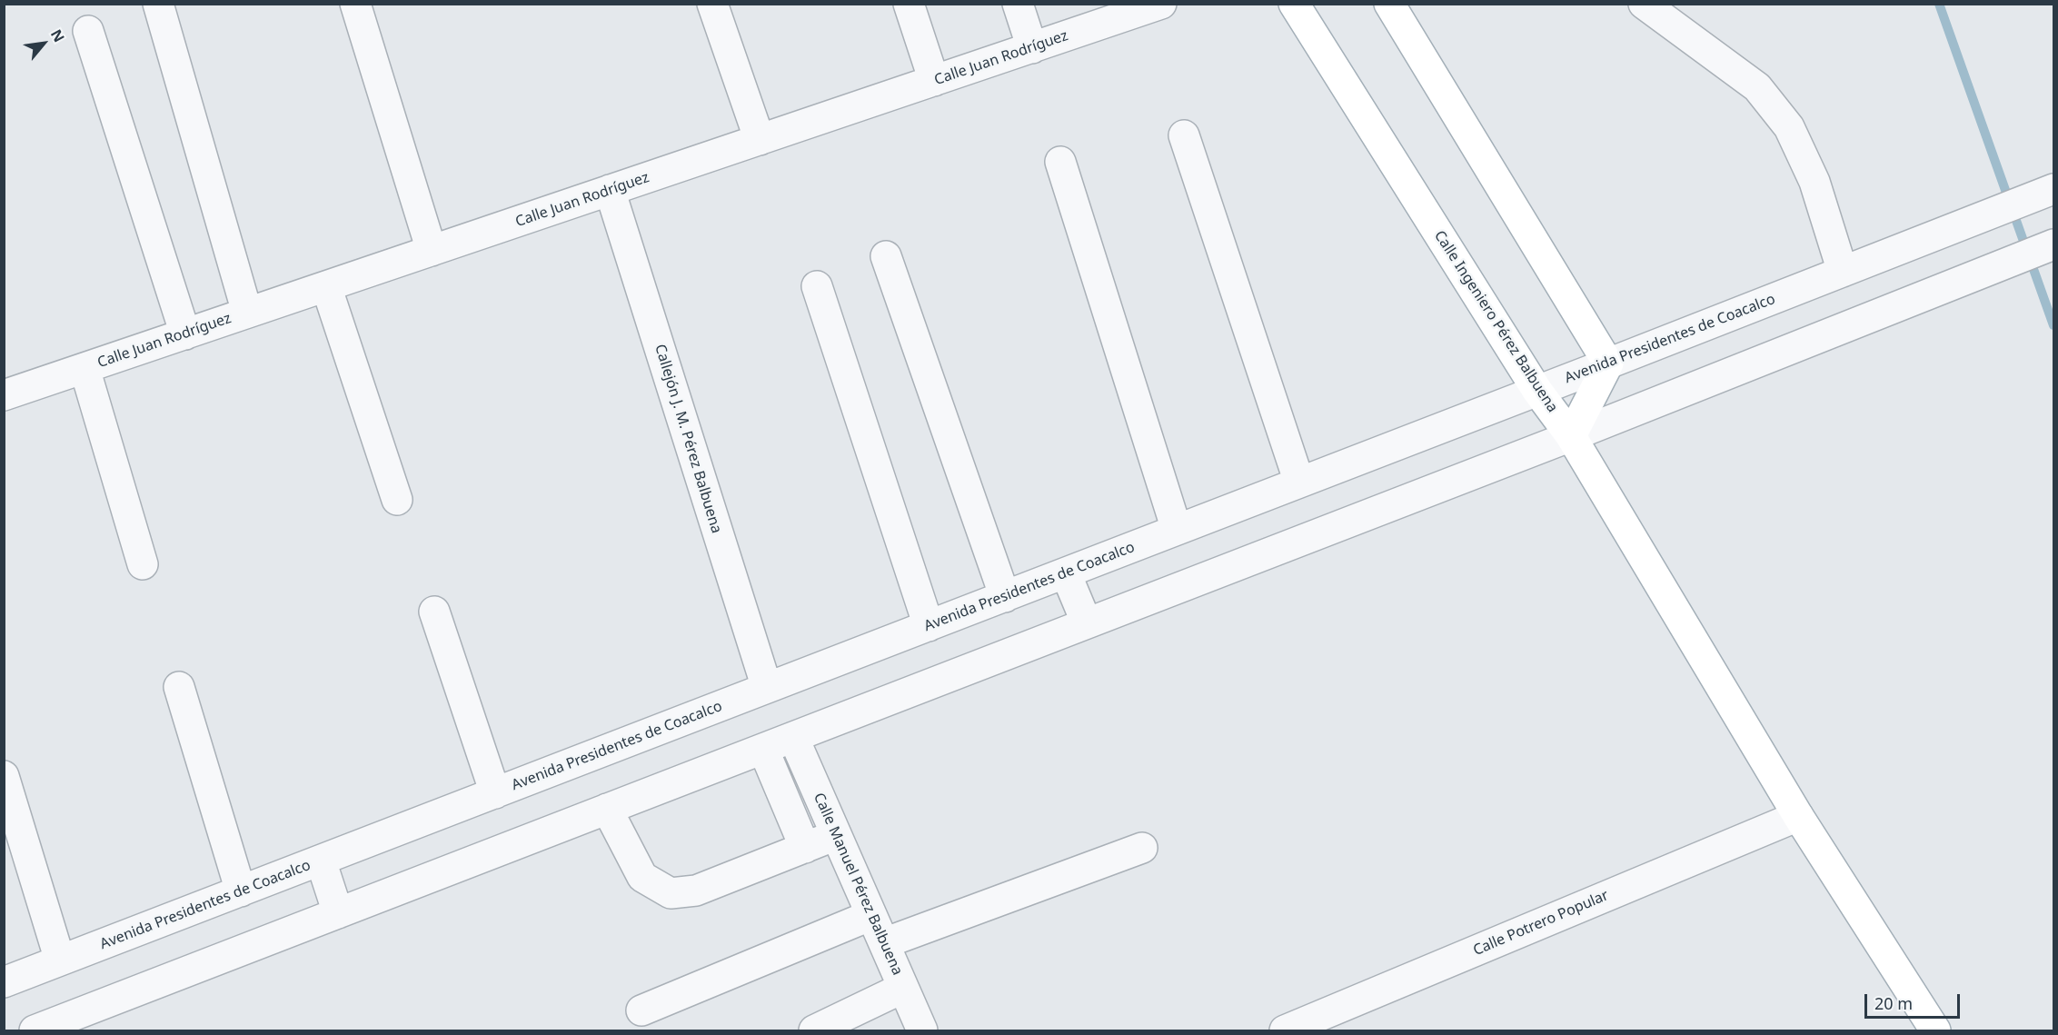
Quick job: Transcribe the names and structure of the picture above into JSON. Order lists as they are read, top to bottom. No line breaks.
{"streets":{"main road":["Calle Ingeniero Pérez Balbuena"],"street":["Calle Juan Rodríguez","Avenida Presidentes de Coacalco","Callejón J. M. Pérez Balbuena","Calle Manuel Pérez Balbuena","Calle Potrero Popular"]},"crossings":[["Calle Juan Rodríguez","Callejón J. M. Pérez Balbuena"],["Calle Ingeniero Pérez Balbuena","Avenida Presidentes de Coacalco"],["Avenida Presidentes de Coacalco","Callejón J. M. Pérez Balbuena"]],"scale_bar":"20 m","north":"top right"}
